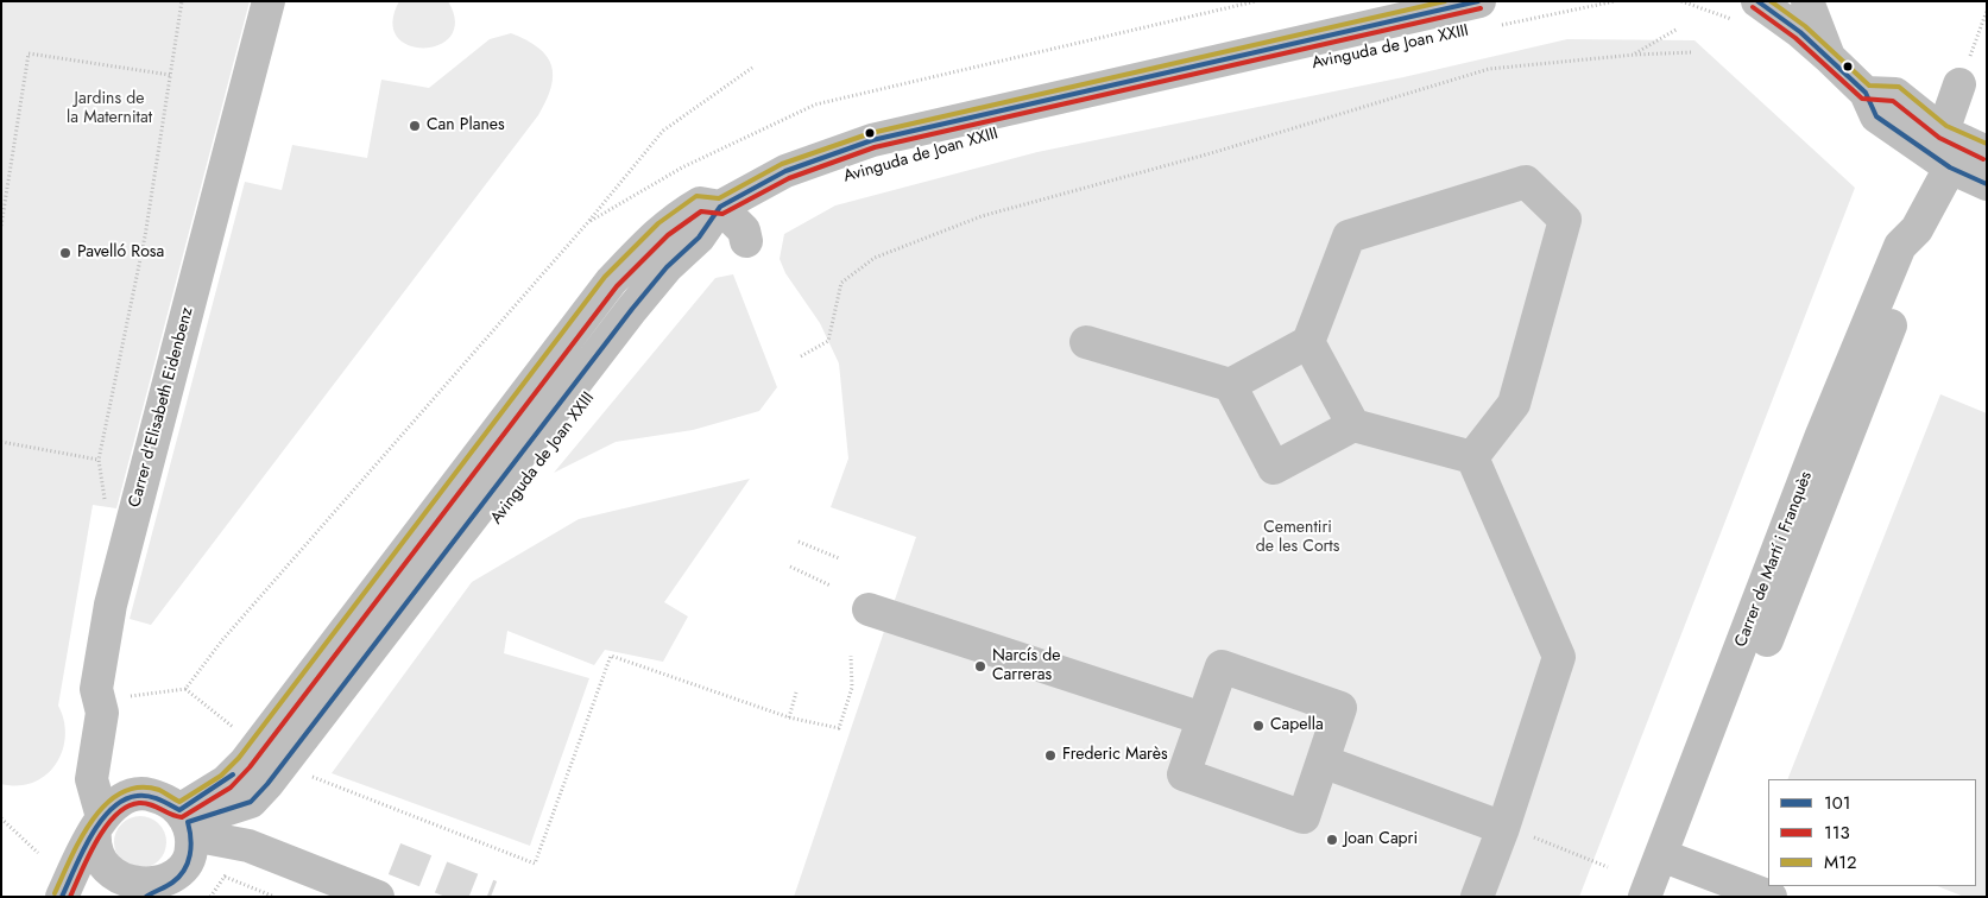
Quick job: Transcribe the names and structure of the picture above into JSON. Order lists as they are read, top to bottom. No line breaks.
{"streets":{"street":["Avinguda de Joan XXIII","Carrer d'Elisabeth Eidenbenz","Carrer de Martí i Franquès"]},"crossings":[["Avinguda de Joan XXIII","Carrer d'Elisabeth Eidenbenz"]],"parks":["Jardins de la Maternitat","Cementiri de les Corts"],"places":["Can Planes","Pavelló Rosa","Narcís de Carreras","Capella","Frederic Marès","Joan Capri"],"lines":["transit line 101","transit line M12","transit line 113"],"legend":["101","113","M12"]}
